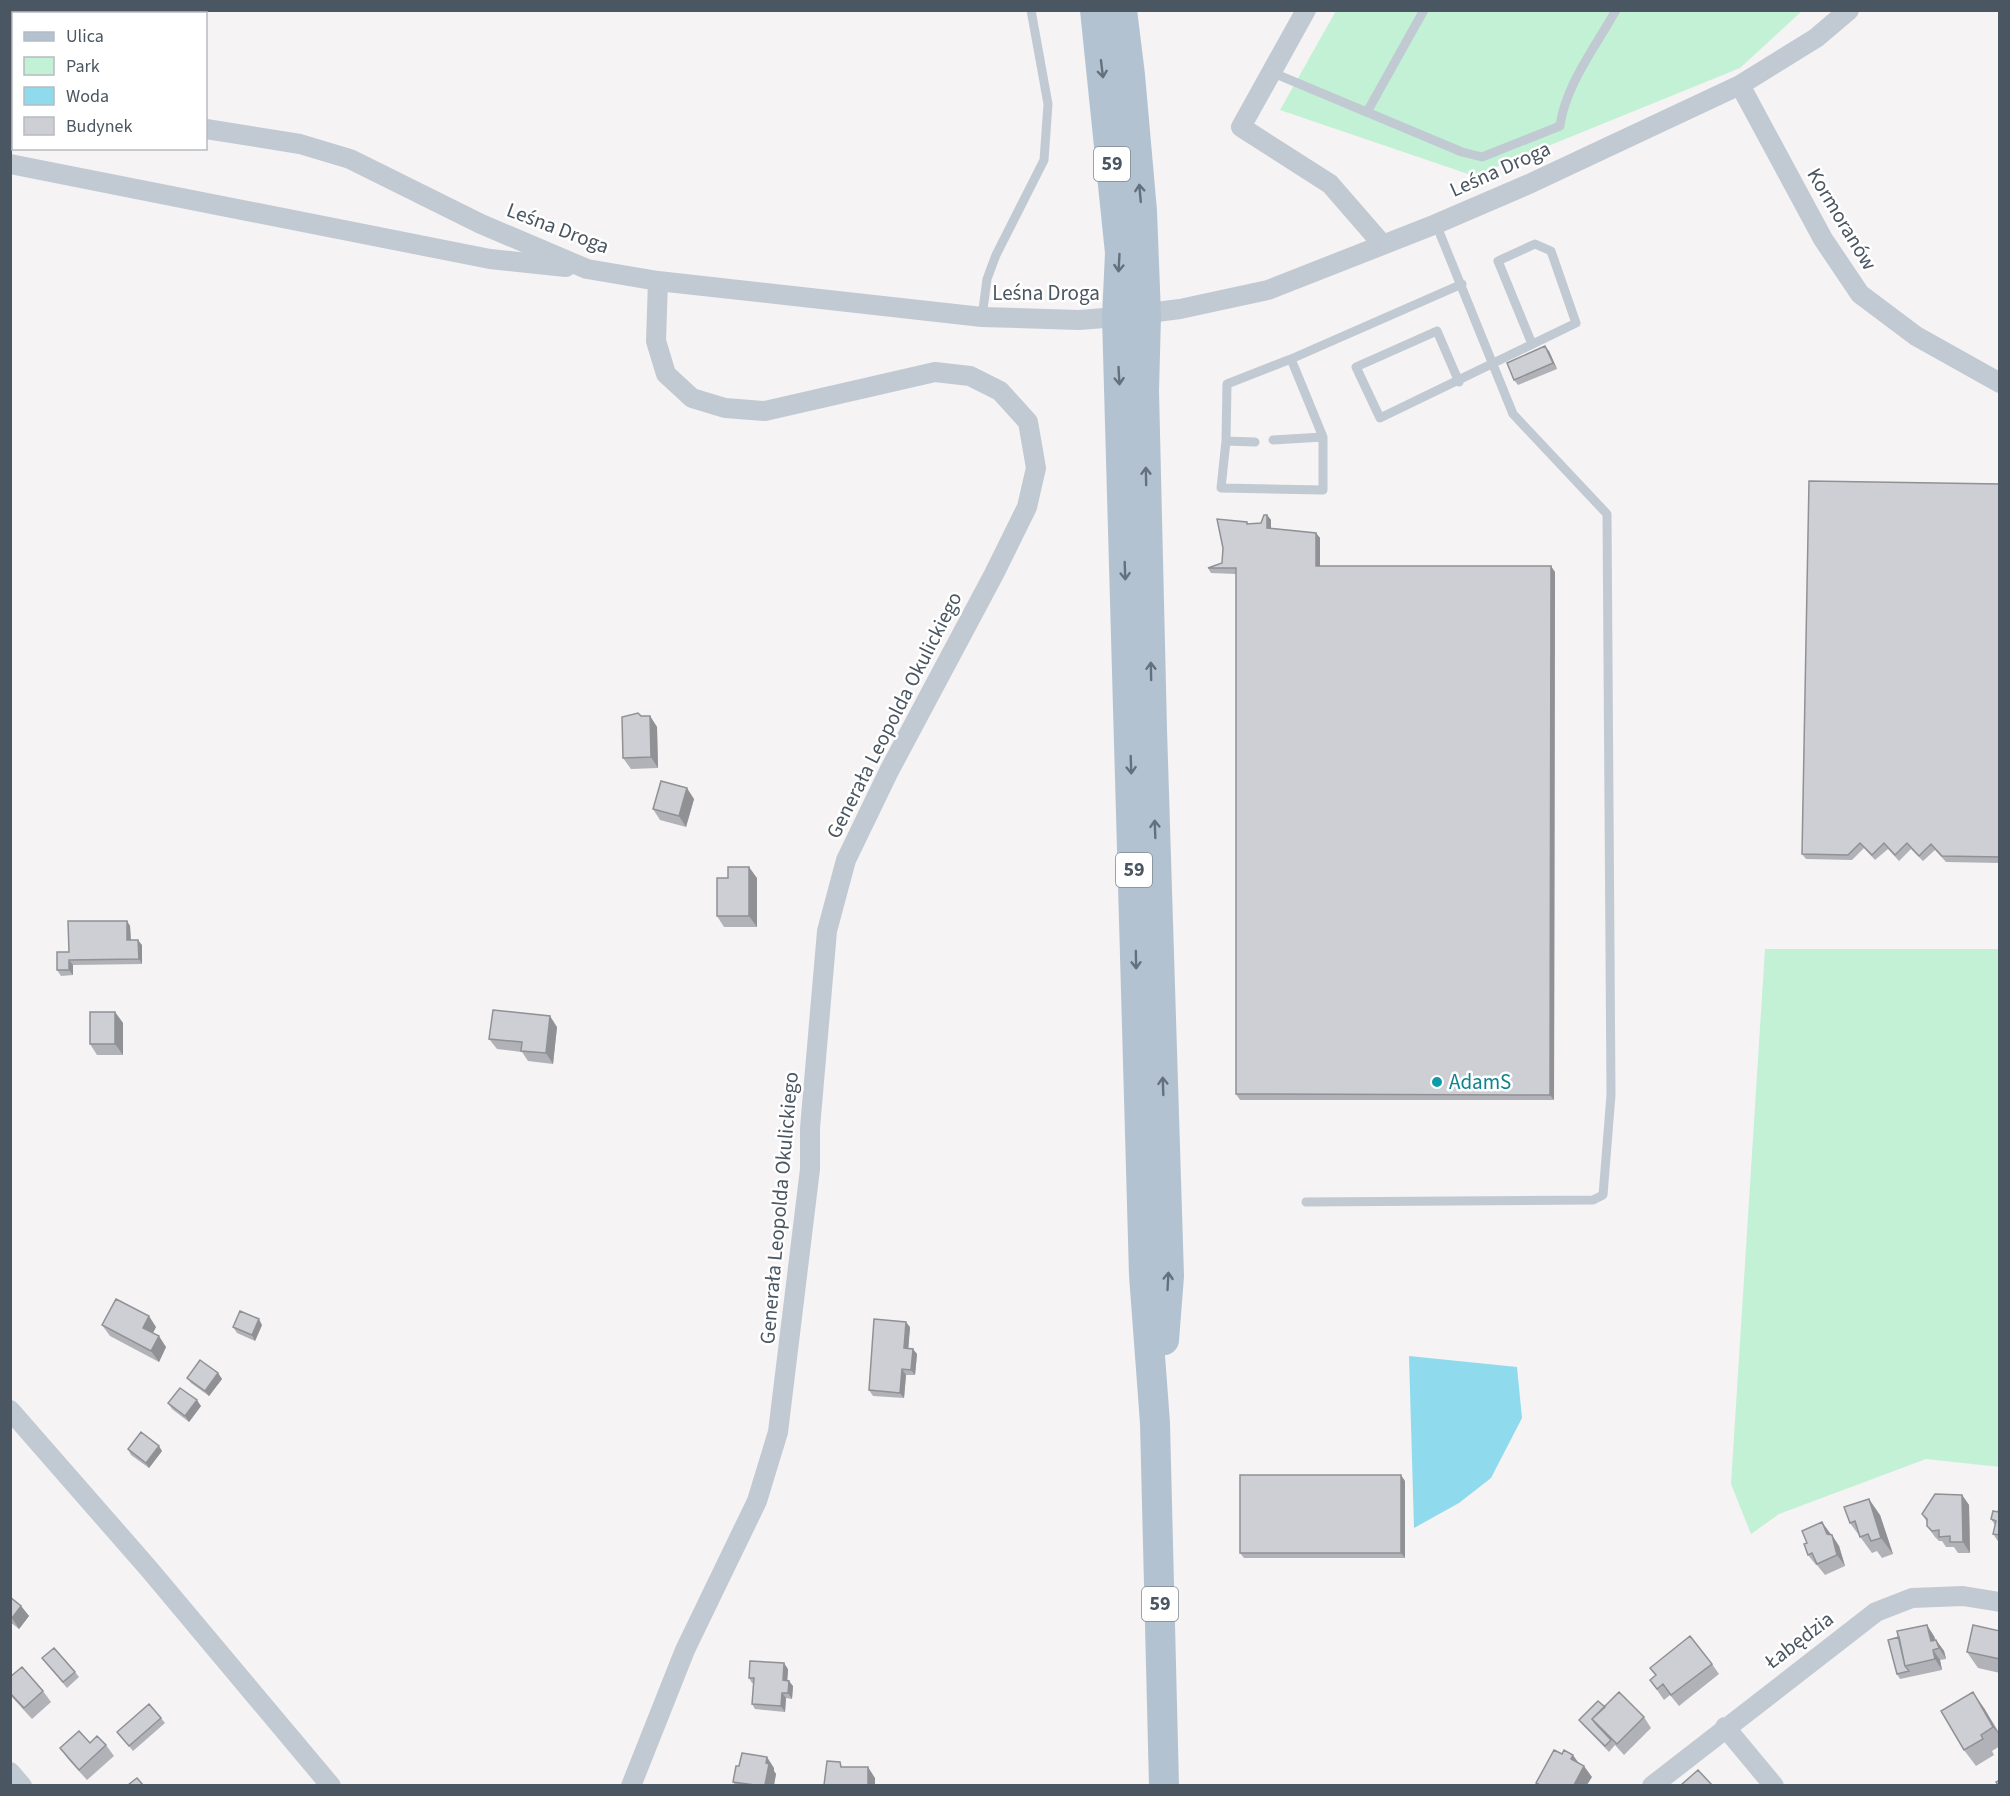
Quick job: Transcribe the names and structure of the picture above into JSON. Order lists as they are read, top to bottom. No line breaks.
{"streets":{"main road":["59"],"street":["Leśna Droga","Kormoranów","Generała Leopolda Okulickiego","Łabędzia"]},"crossings":[["59","Leśna Droga"],["Leśna Droga","Kormoranów"],["Leśna Droga","Generała Leopolda Okulickiego"]],"places":["AdamS"],"legend":["Ulica","Park","Woda","Budynek"]}
